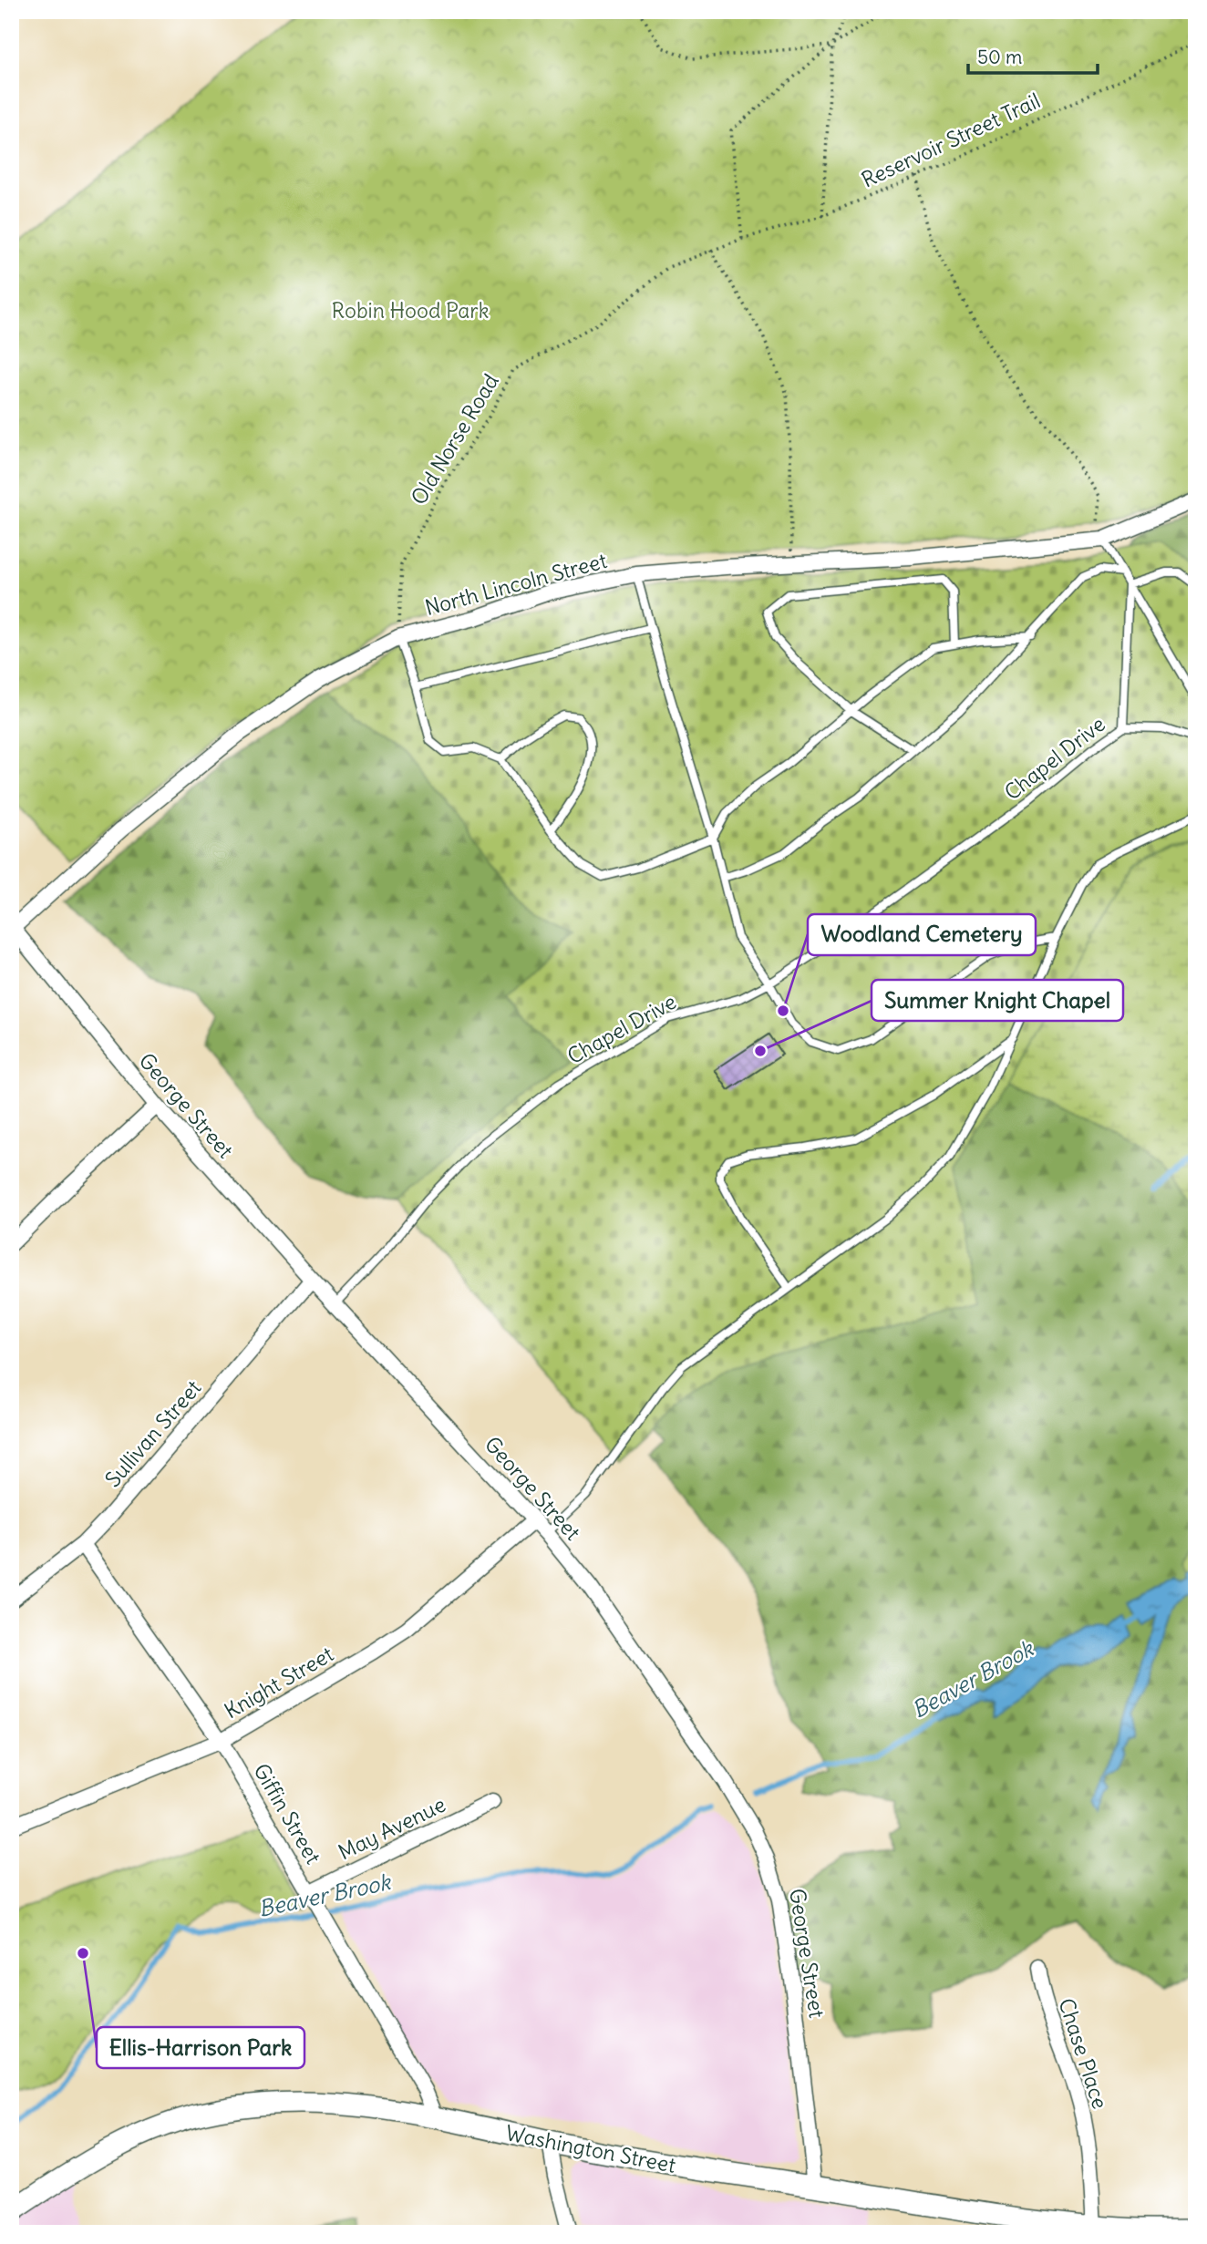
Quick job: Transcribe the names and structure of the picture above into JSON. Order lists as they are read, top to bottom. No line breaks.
{"streets":{"main road":["Washington Street"],"street":["North Lincoln Street","George Street","Sullivan Street","Knight Street","Giffin Street","May Avenue","Chase Place"],"lane":["Chapel Drive"],"path":["Reservoir Street Trail","Old Norse Road"]},"crossings":[["Reservoir Street Trail","Old Norse Road"],["Old Norse Road","North Lincoln Street"],["North Lincoln Street","George Street"],["Chapel Drive","George Street"],["George Street","Sullivan Street"],["George Street","Knight Street"],["George Street","Washington Street"],["Sullivan Street","Giffin Street"],["Knight Street","Giffin Street"],["Giffin Street","May Avenue"],["Giffin Street","Washington Street"],["Chase Place","Washington Street"]],"water":["Beaver Brook"],"parks":["Robin Hood Park"],"places":["Woodland Cemetery","Summer Knight Chapel","Ellis-Harrison Park"],"scale_bar":"50 m"}
